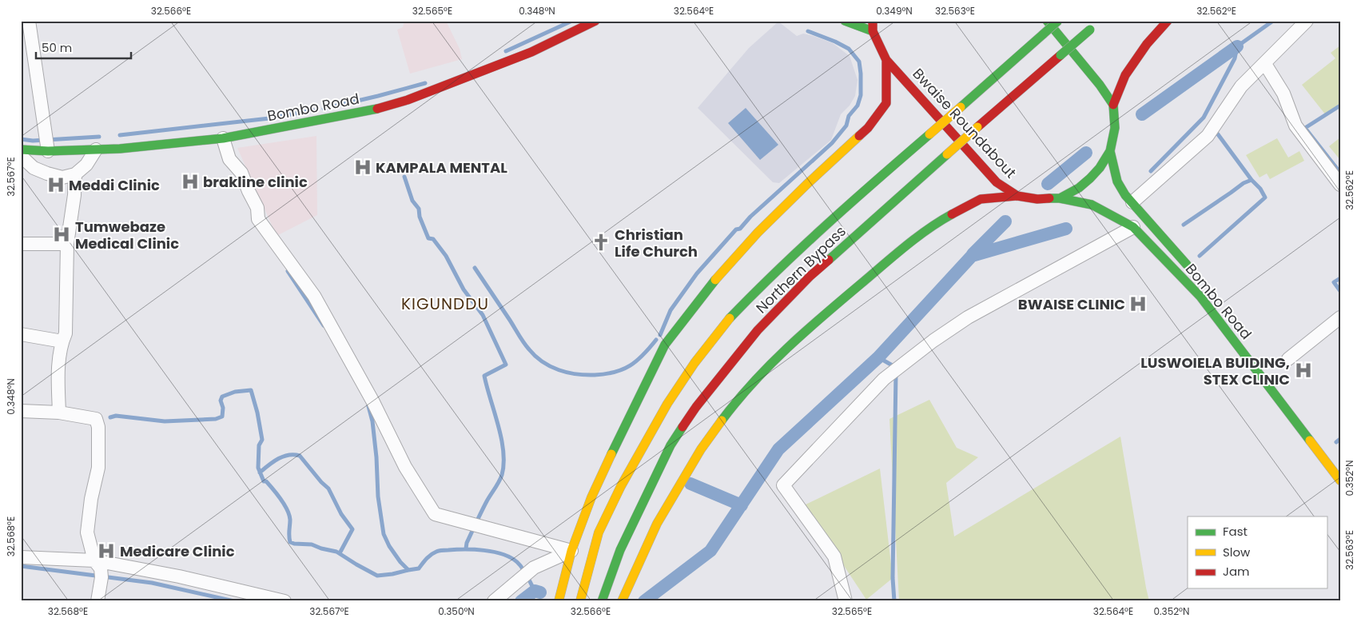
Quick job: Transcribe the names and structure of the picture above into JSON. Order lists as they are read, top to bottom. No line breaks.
{"streets":{"main road":["Bombo Road","Bwaise Roundabout","Northern Bypass"]},"crossings":[["Bombo Road","Bwaise Roundabout"]],"districts":["KIGUNDDU"],"places":{"hospital":["KAMPALA MENTAL","brakline clinic","Meddi Clinic","Tumwebaze Medical Clinic","BWAISE CLINIC","LUSWOIELA BUIDING, STEX CLINIC","Medicare Clinic"],"church":["Christian Life Church"]},"legend":["Fast","Slow","Jam"],"scale_bar":"50 m","coordinates":["32.566°E","32.565°E","0.348°N","32.564°E","0.349°N","32.563°E","32.562°E","32.567°E","0.352°N","32.568°E","0.350°N"]}
